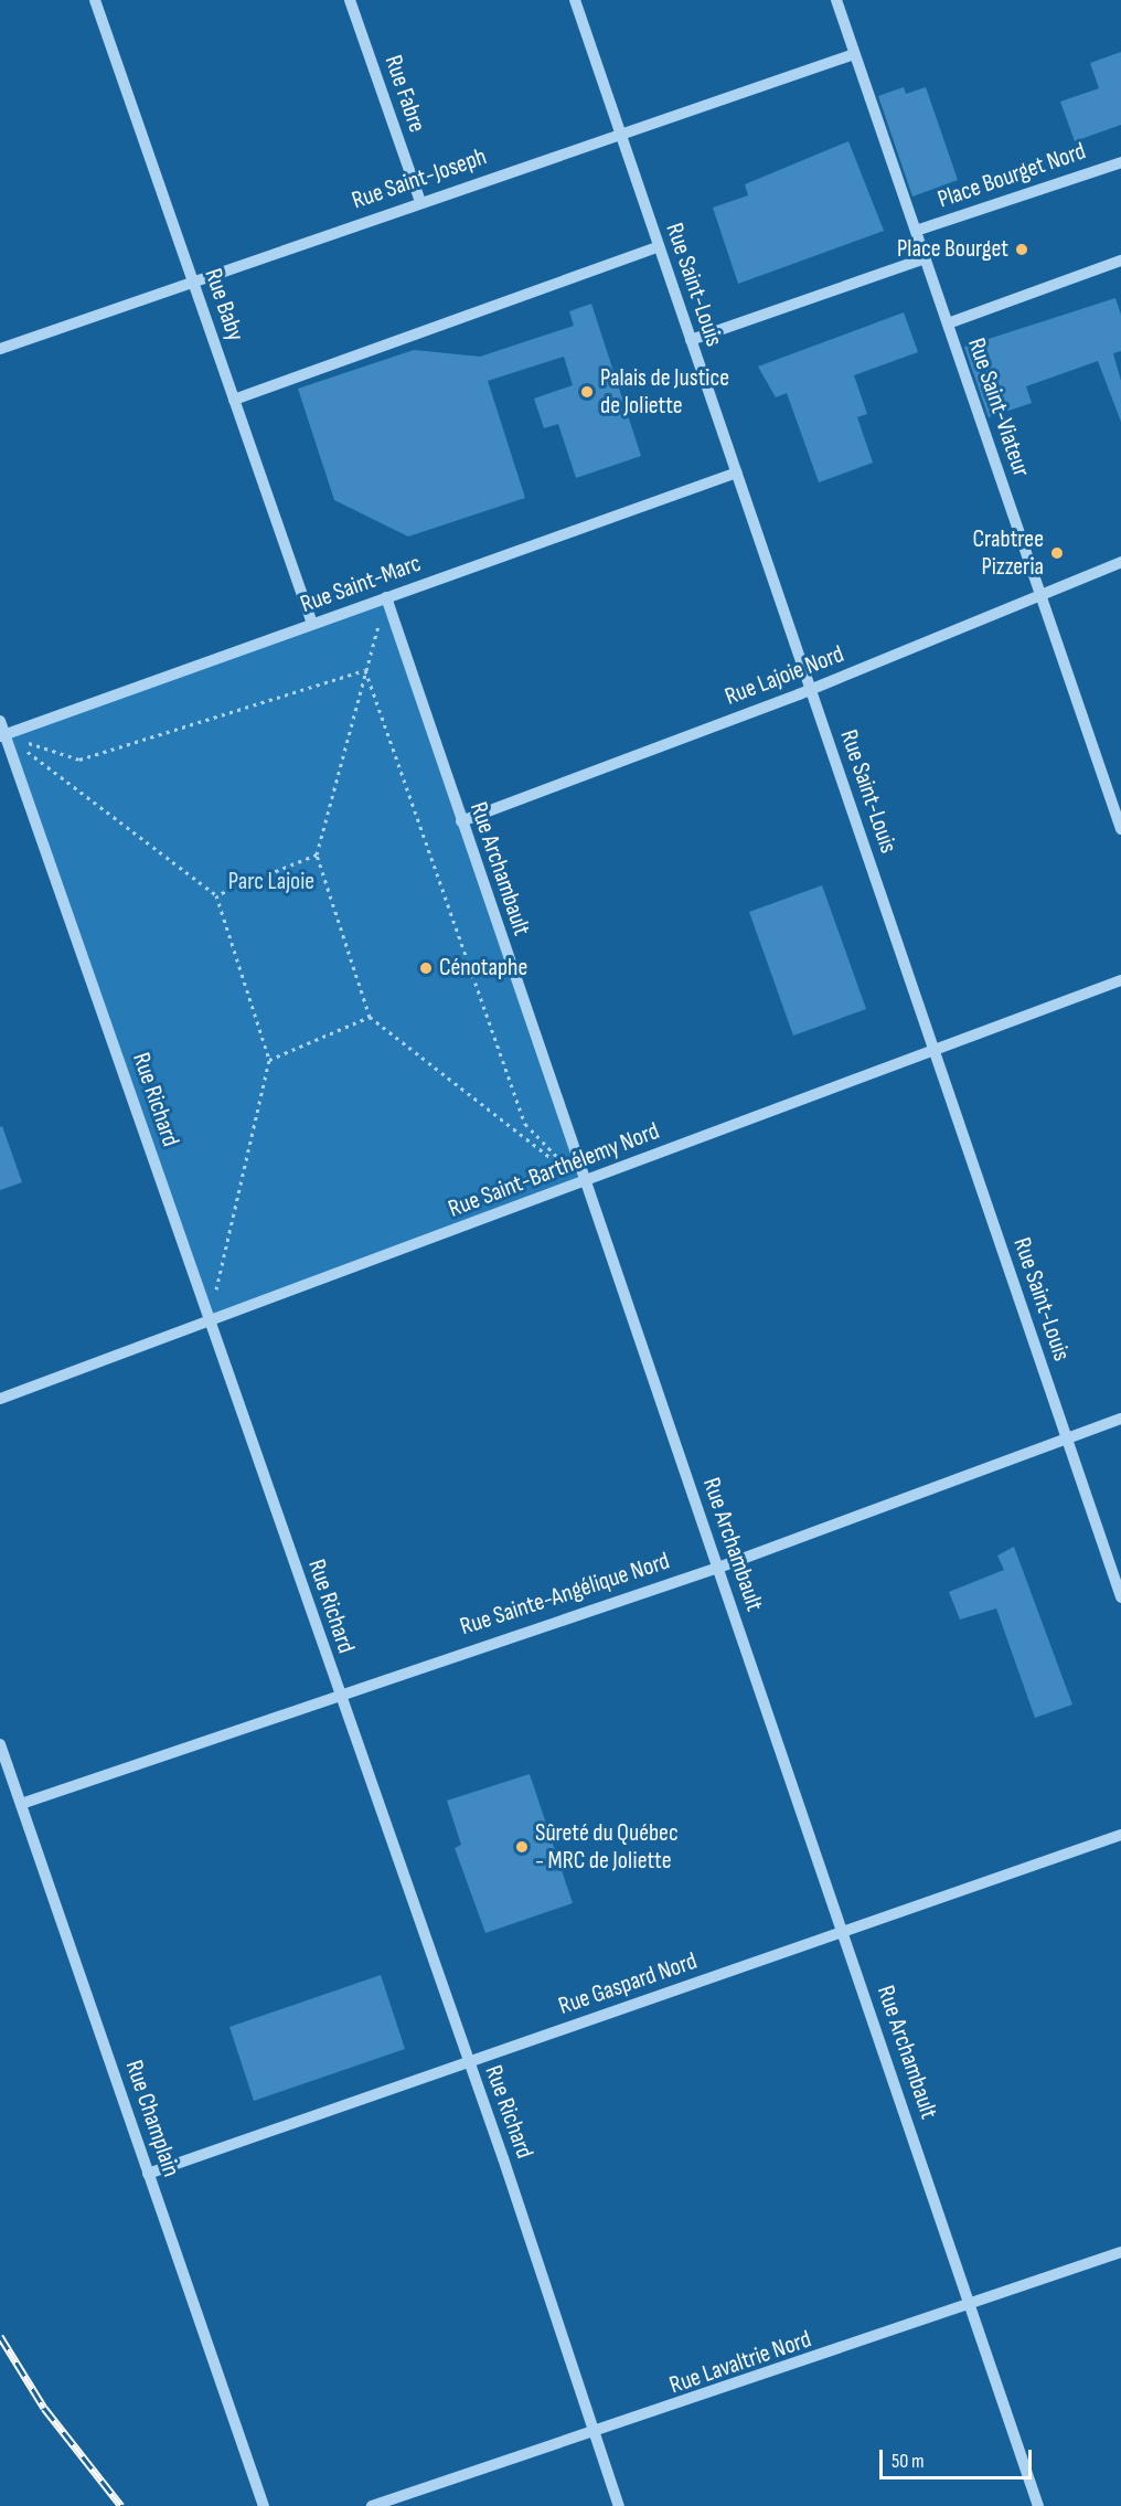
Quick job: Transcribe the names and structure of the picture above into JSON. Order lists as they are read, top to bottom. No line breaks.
{"streets":{"street":["Rue Fabre","Place Bourget Nord","Rue Saint-Joseph","Rue Saint-Louis","Rue Baby","Rue Saint-Viateur","Rue Saint-Marc","Rue Lajoie Nord","Rue Archambault","Rue Richard","Rue Saint-Barthélemy Nord","Rue Sainte-Angélique Nord","Rue Gaspard Nord","Rue Champlain","Rue Lavaltrie Nord"]},"crossings":[["Rue Fabre","Rue Saint-Joseph"],["Place Bourget Nord","Rue Saint-Viateur"],["Rue Saint-Joseph","Rue Saint-Louis"],["Rue Saint-Joseph","Rue Baby"],["Rue Saint-Joseph","Rue Saint-Viateur"],["Rue Saint-Louis","Rue Saint-Marc"],["Rue Saint-Louis","Rue Lajoie Nord"],["Rue Saint-Louis","Rue Saint-Barthélemy Nord"],["Rue Saint-Louis","Rue Sainte-Angélique Nord"],["Rue Baby","Rue Saint-Marc"],["Rue Saint-Viateur","Rue Lajoie Nord"],["Rue Saint-Marc","Rue Archambault"],["Rue Saint-Marc","Rue Richard"],["Rue Lajoie Nord","Rue Archambault"],["Rue Archambault","Rue Saint-Barthélemy Nord"],["Rue Archambault","Rue Sainte-Angélique Nord"],["Rue Archambault","Rue Gaspard Nord"],["Rue Archambault","Rue Lavaltrie Nord"],["Rue Richard","Rue Saint-Barthélemy Nord"],["Rue Richard","Rue Sainte-Angélique Nord"],["Rue Richard","Rue Gaspard Nord"],["Rue Richard","Rue Lavaltrie Nord"],["Rue Sainte-Angélique Nord","Rue Champlain"],["Rue Gaspard Nord","Rue Champlain"]],"parks":["Parc Lajoie"],"places":["Place Bourget","Palais de Justice de Joliette","Crabtree Pizzeria","Cénotaphe","Sûreté du Québec - MRC de Joliette"],"scale_bar":"50 m"}
